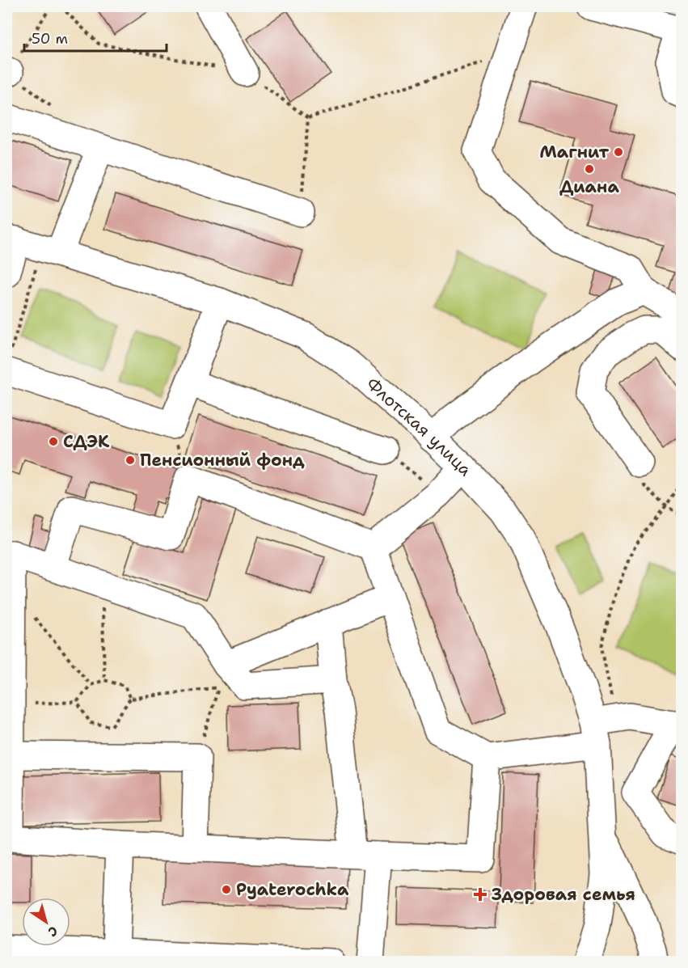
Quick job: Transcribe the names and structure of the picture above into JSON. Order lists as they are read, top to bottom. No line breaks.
{"streets":{"street":["Флотская улица"]},"places":{"other":["Магнит","Диана","СДЭК","Пенсионный фонд","Pyaterochka"],"health":["Здоровая семья"]},"scale_bar":"50 m","north":"bottom right"}
